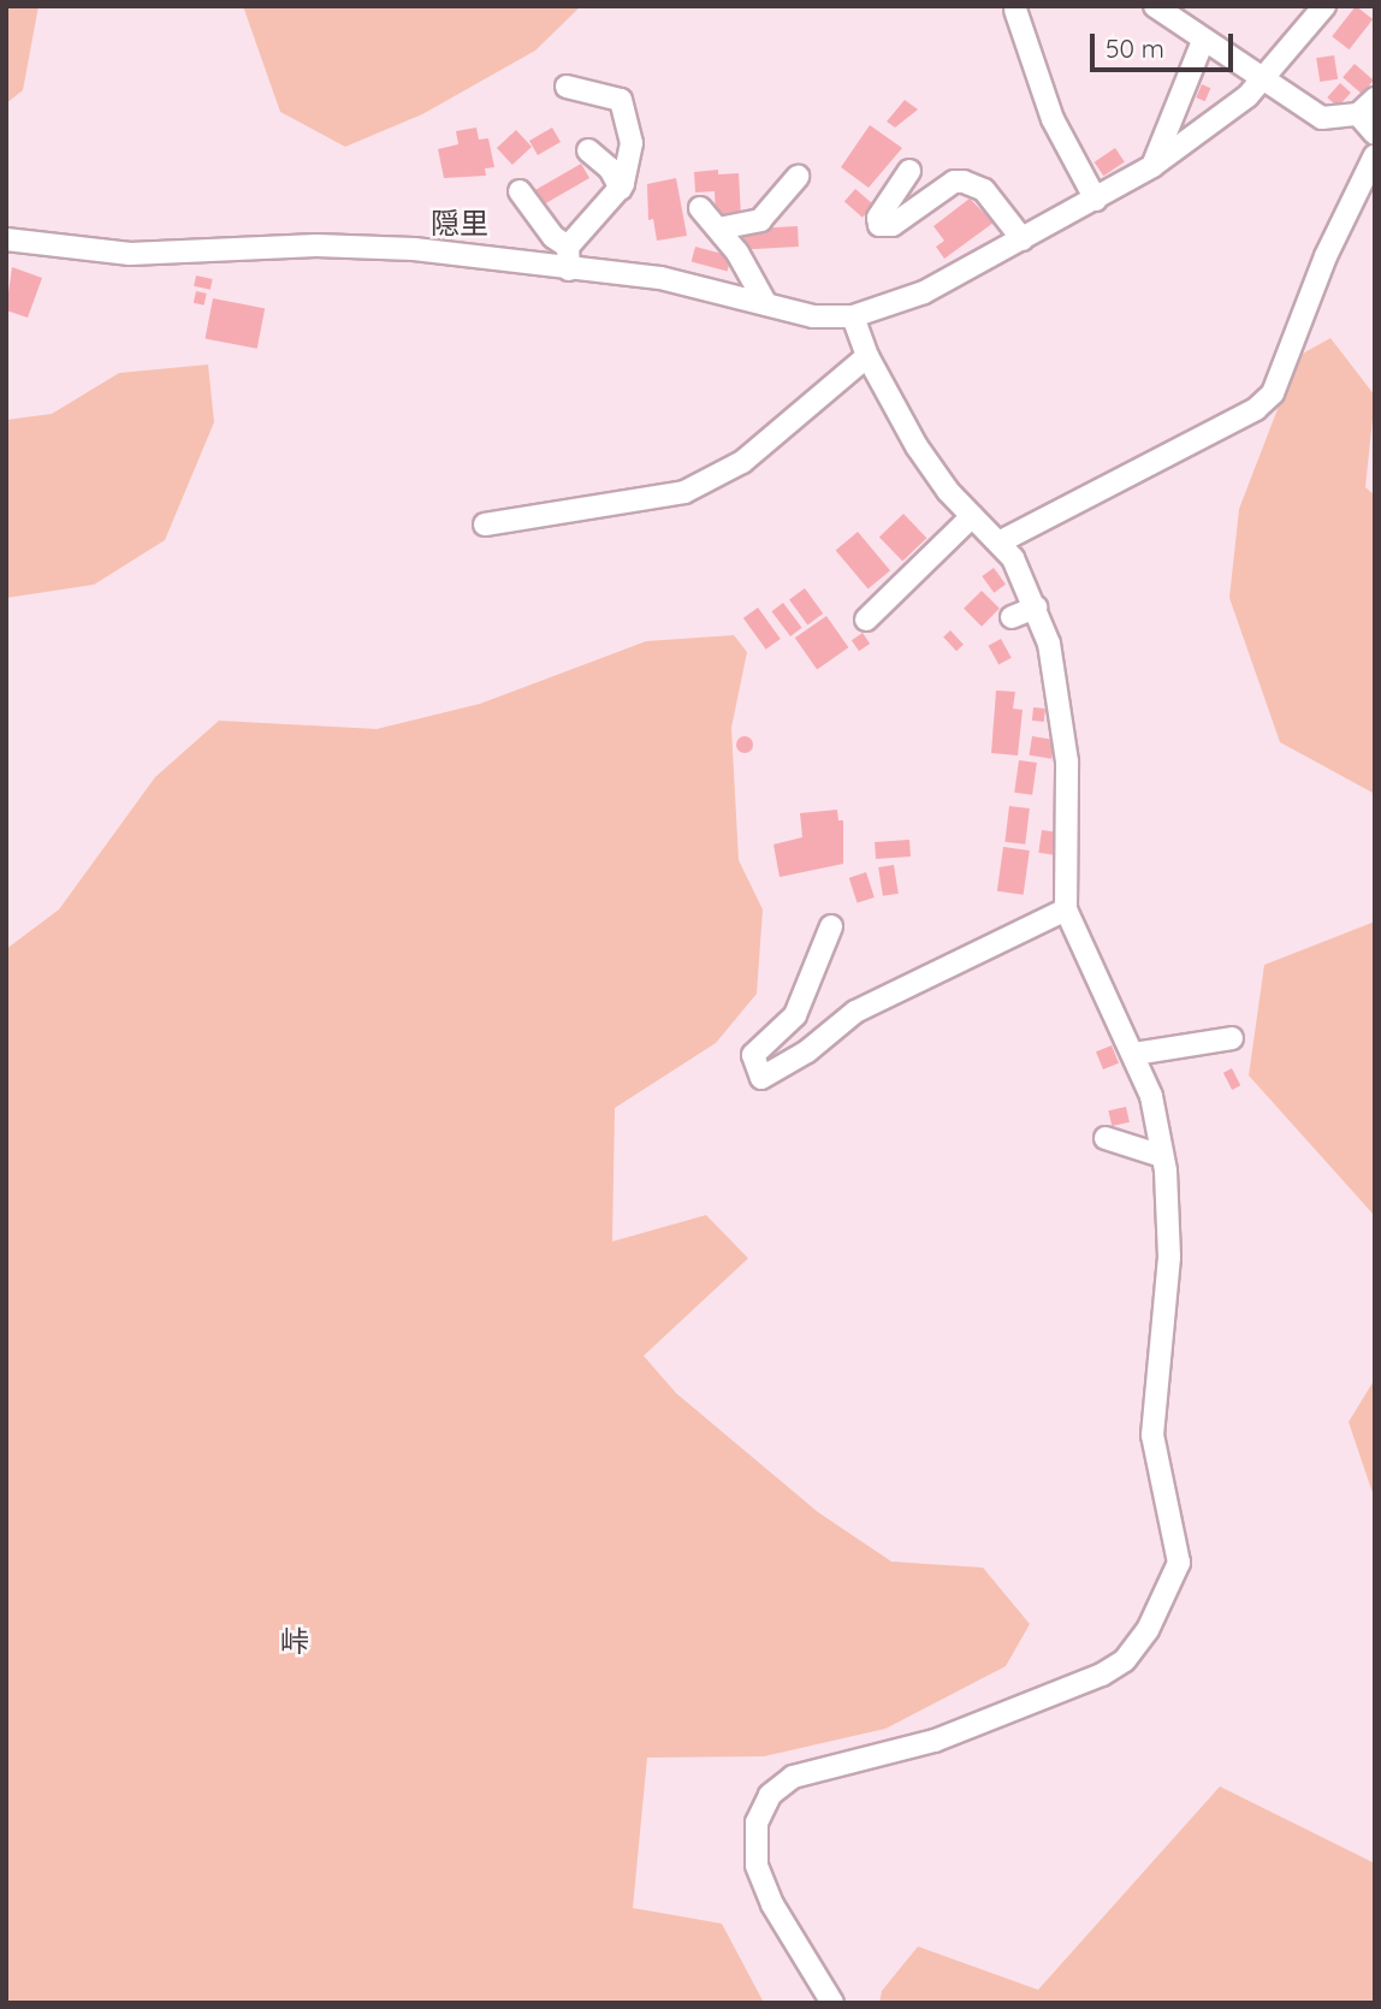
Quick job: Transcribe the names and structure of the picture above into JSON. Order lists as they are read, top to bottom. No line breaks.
{"districts":["隠里","峠"],"scale_bar":"50 m"}
